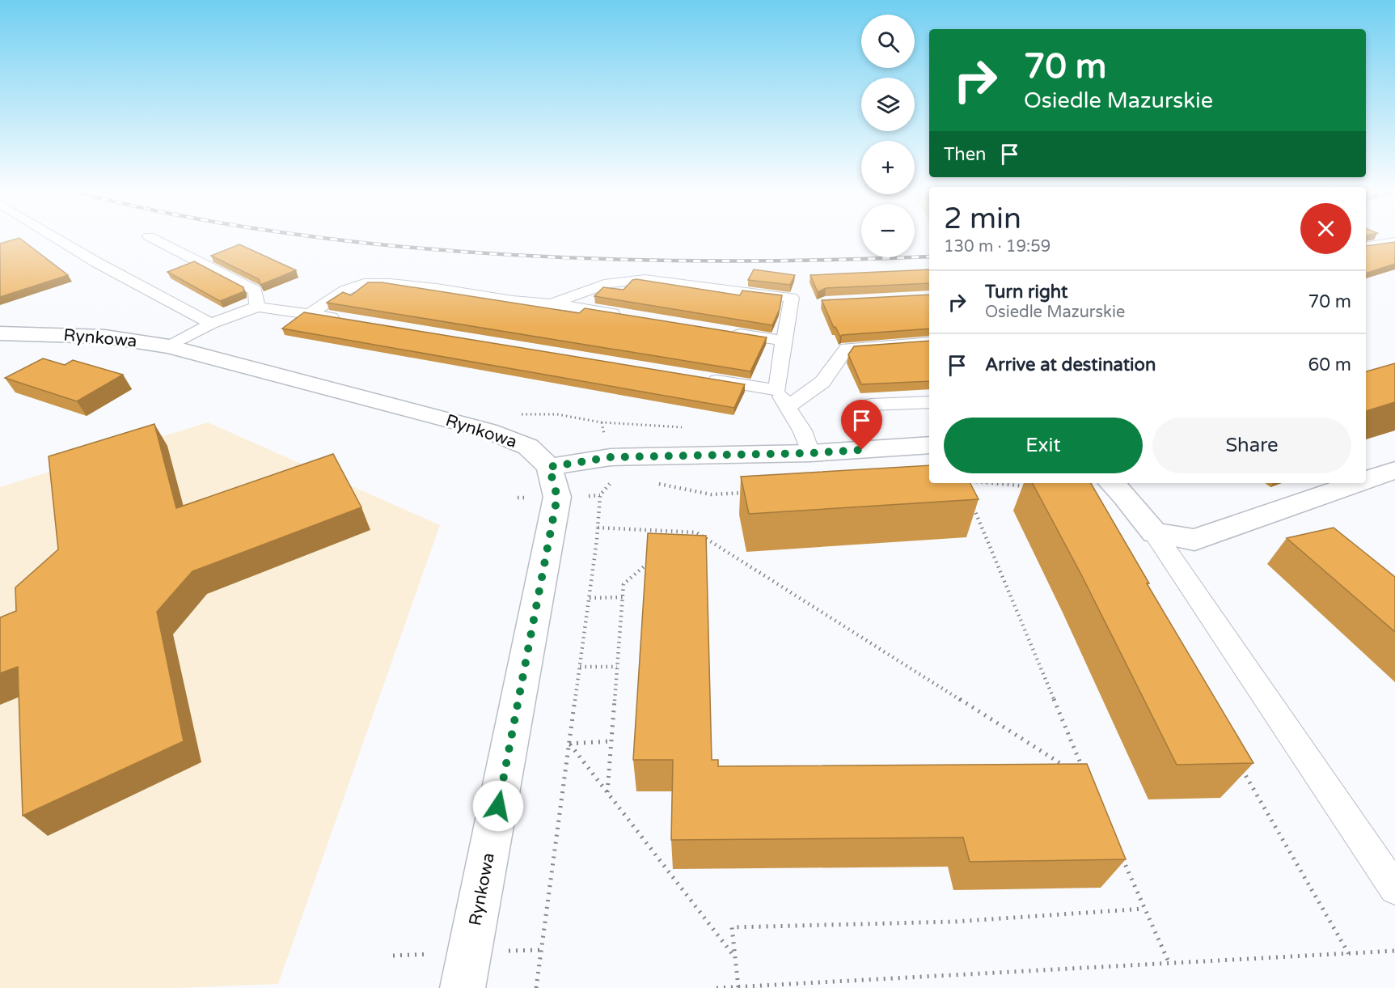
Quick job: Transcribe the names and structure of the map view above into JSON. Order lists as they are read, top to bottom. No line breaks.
{"streets":{"street":["Rynkowa"]},"page":{"map_buttons":["+","−"],"turn":["70 m","Osiedle Mazurskie"],"then":"Then","heading":["2 min","130 m · 19:59"],"list":[{"name":"Turn right","note":"Osiedle Mazurskie","value":"70 m"},{"name":"Arrive at destination","value":"60 m"}],"buttons":["Exit","Share"]}}
